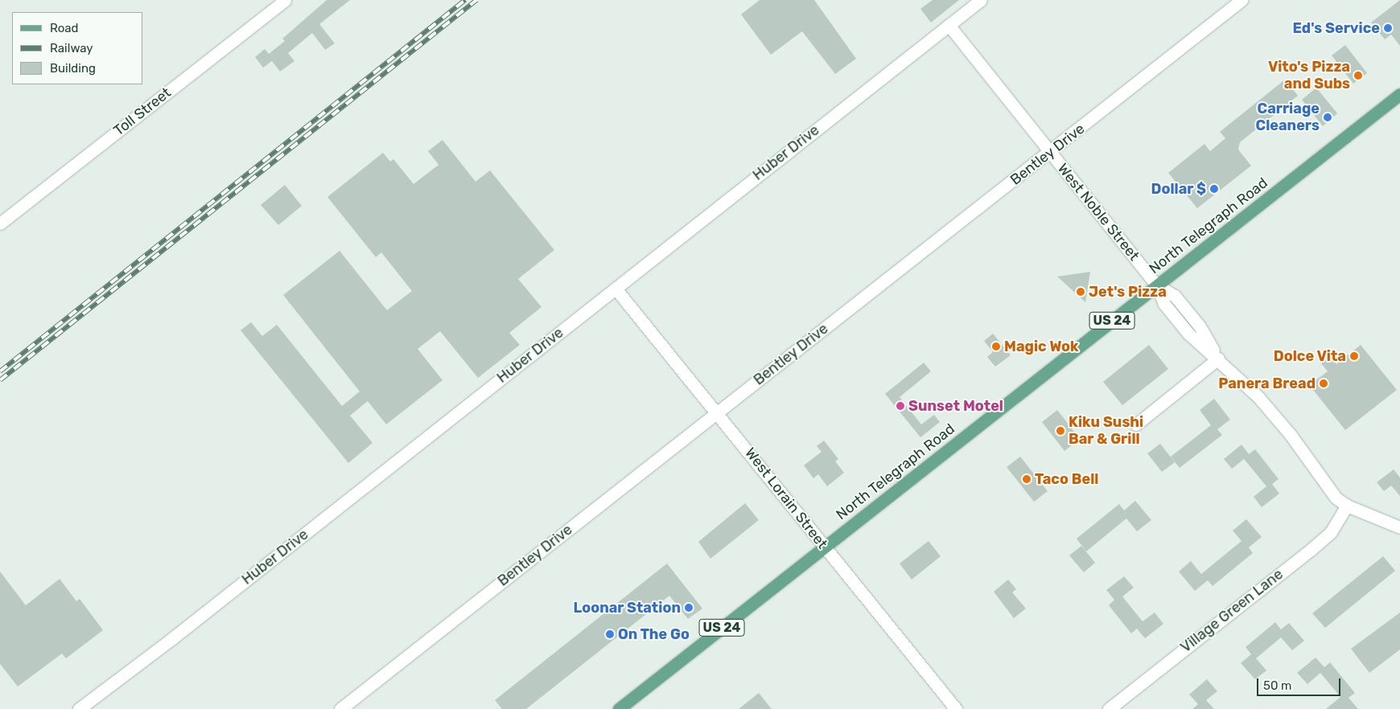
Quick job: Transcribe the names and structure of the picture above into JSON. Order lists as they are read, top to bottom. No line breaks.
{"streets":{"main road":["North Telegraph Road","US 24"],"street":["Toll Street","Huber Drive","Bentley Drive","West Noble Street","West Lorain Street","Village Green Lane"]},"crossings":[["Huber Drive","West Noble Street"],["Huber Drive","West Lorain Street"],["Bentley Drive","West Noble Street"],["Bentley Drive","West Lorain Street"],["West Noble Street","North Telegraph Road"],["West Noble Street","Village Green Lane"],["North Telegraph Road","West Lorain Street"]],"places":["Ed's Service","Vito's Pizza and Subs","Carriage Cleaners","Dollar $","Jet's Pizza","Magic Wok","Dolce Vita","Panera Bread","Sunset Motel","Kiku Sushi Bar & Grill","Taco Bell","Loonar Station","On The Go"],"legend":["Road","Railway","Building"],"scale_bar":"50 m"}
